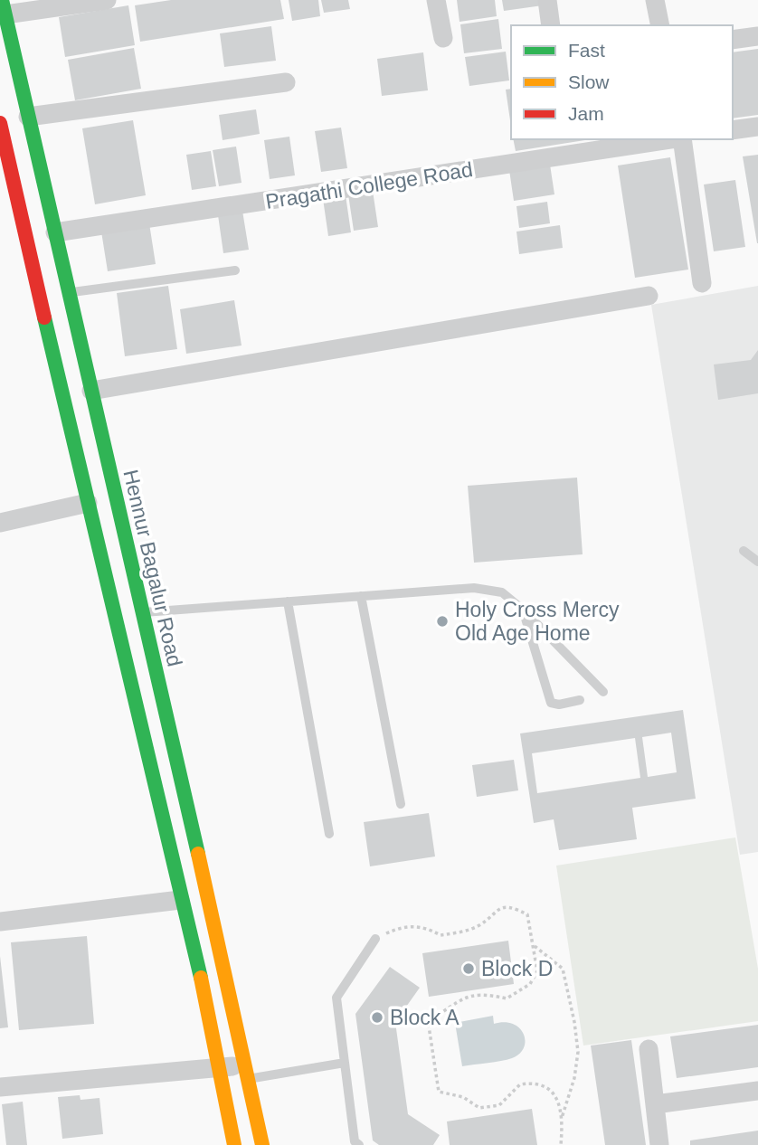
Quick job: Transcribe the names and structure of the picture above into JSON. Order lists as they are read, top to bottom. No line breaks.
{"streets":{"main road":["Hennur Bagalur Road"],"street":["Pragathi College Road"]},"crossings":[["Pragathi College Road","Hennur Bagalur Road"]],"places":["Holy Cross Mercy Old Age Home","Block D","Block A"],"legend":["Fast","Slow","Jam"]}
